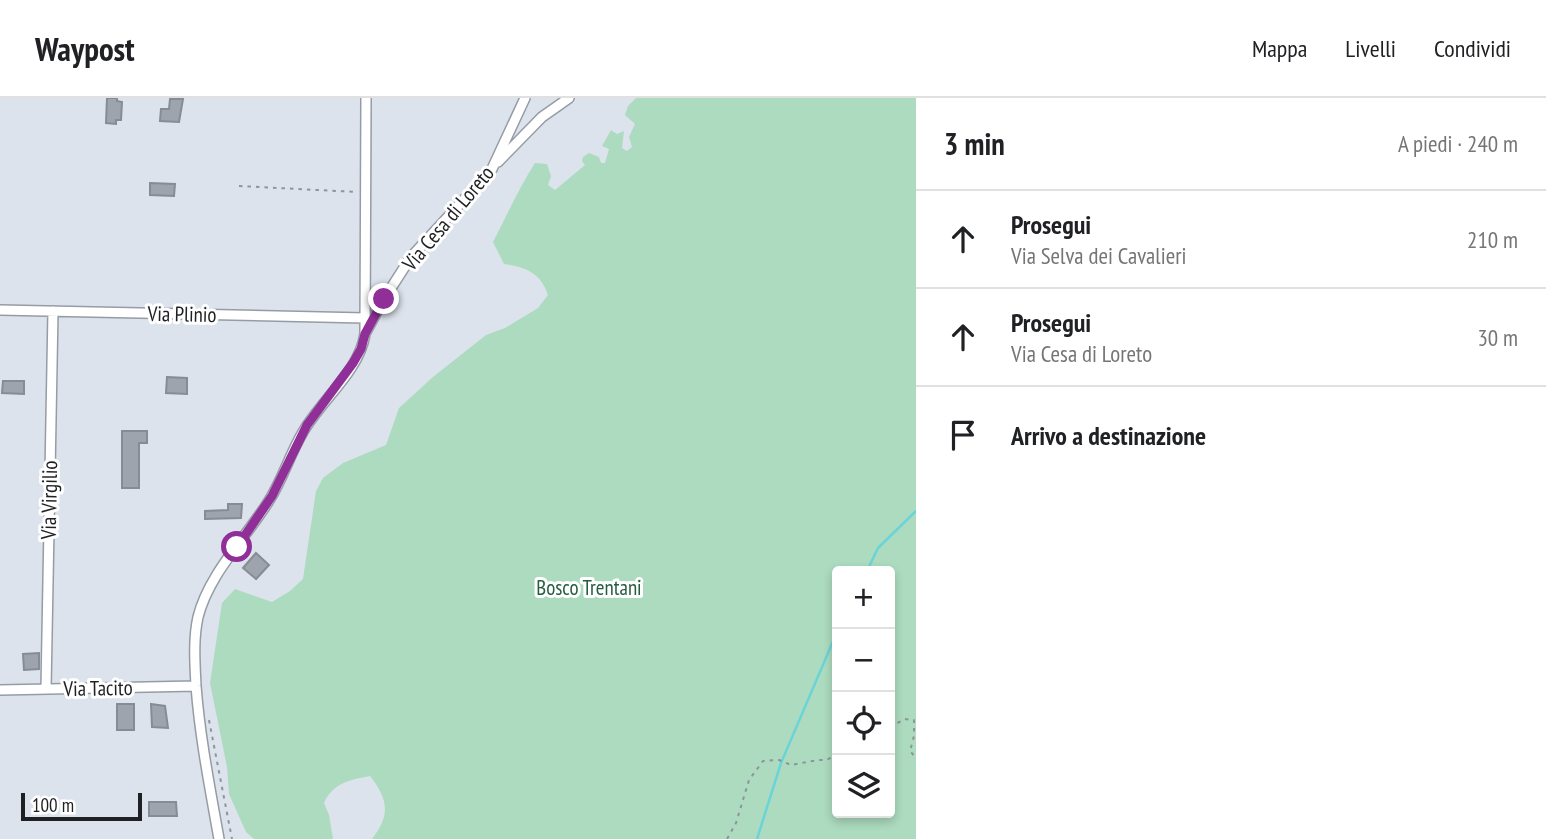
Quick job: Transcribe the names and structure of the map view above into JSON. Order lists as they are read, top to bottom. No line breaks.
{"streets":{"street":["Via Cesa di Loreto","Via Plinio","Via Virgilio","Via Tacito"]},"crossings":[["Via Cesa di Loreto","Via Tacito"],["Via Plinio","Via Virgilio"],["Via Virgilio","Via Tacito"]],"parks":["Bosco Trentani"],"scale_bar":"100 m","page":{"header":"Waypost","nav":["Mappa","Livelli","Condividi"],"heading":["3 min","A piedi · 240 m"],"list":[["Prosegui","Via Selva dei Cavalieri","210 m"],["Prosegui","Via Cesa di Loreto","30 m"],"Arrivo a destinazione"],"map_buttons":["+","−"],"scale":"100 m"}}
